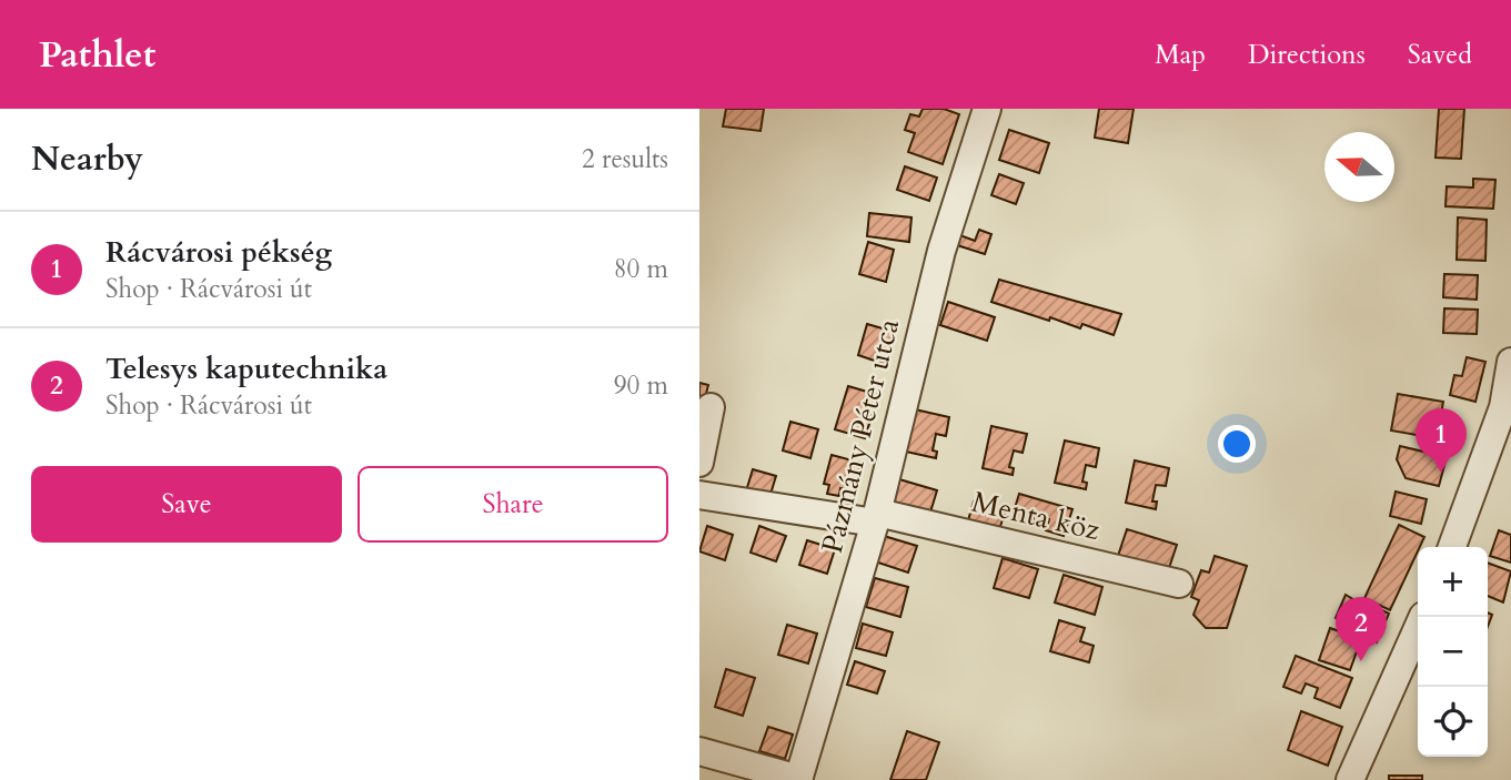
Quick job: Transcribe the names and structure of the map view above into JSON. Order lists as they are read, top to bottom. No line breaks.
{"streets":{"street":["Pázmány Péter utca","Menta köz"]},"crossings":[["Pázmány Péter utca","Menta köz"]],"north":"left","page":{"header":"Pathlet","nav":["Map","Directions","Saved"],"heading":["Nearby","2 results"],"list":[{"mark":"1","name":"Rácvárosi pékség","note":"Shop · Rácvárosi út","value":"80 m"},{"mark":"2","name":"Telesys kaputechnika","note":"Shop · Rácvárosi út","value":"90 m"}],"pins":["1","2"],"buttons":["Save","Share"],"map_buttons":["+","−"]}}
